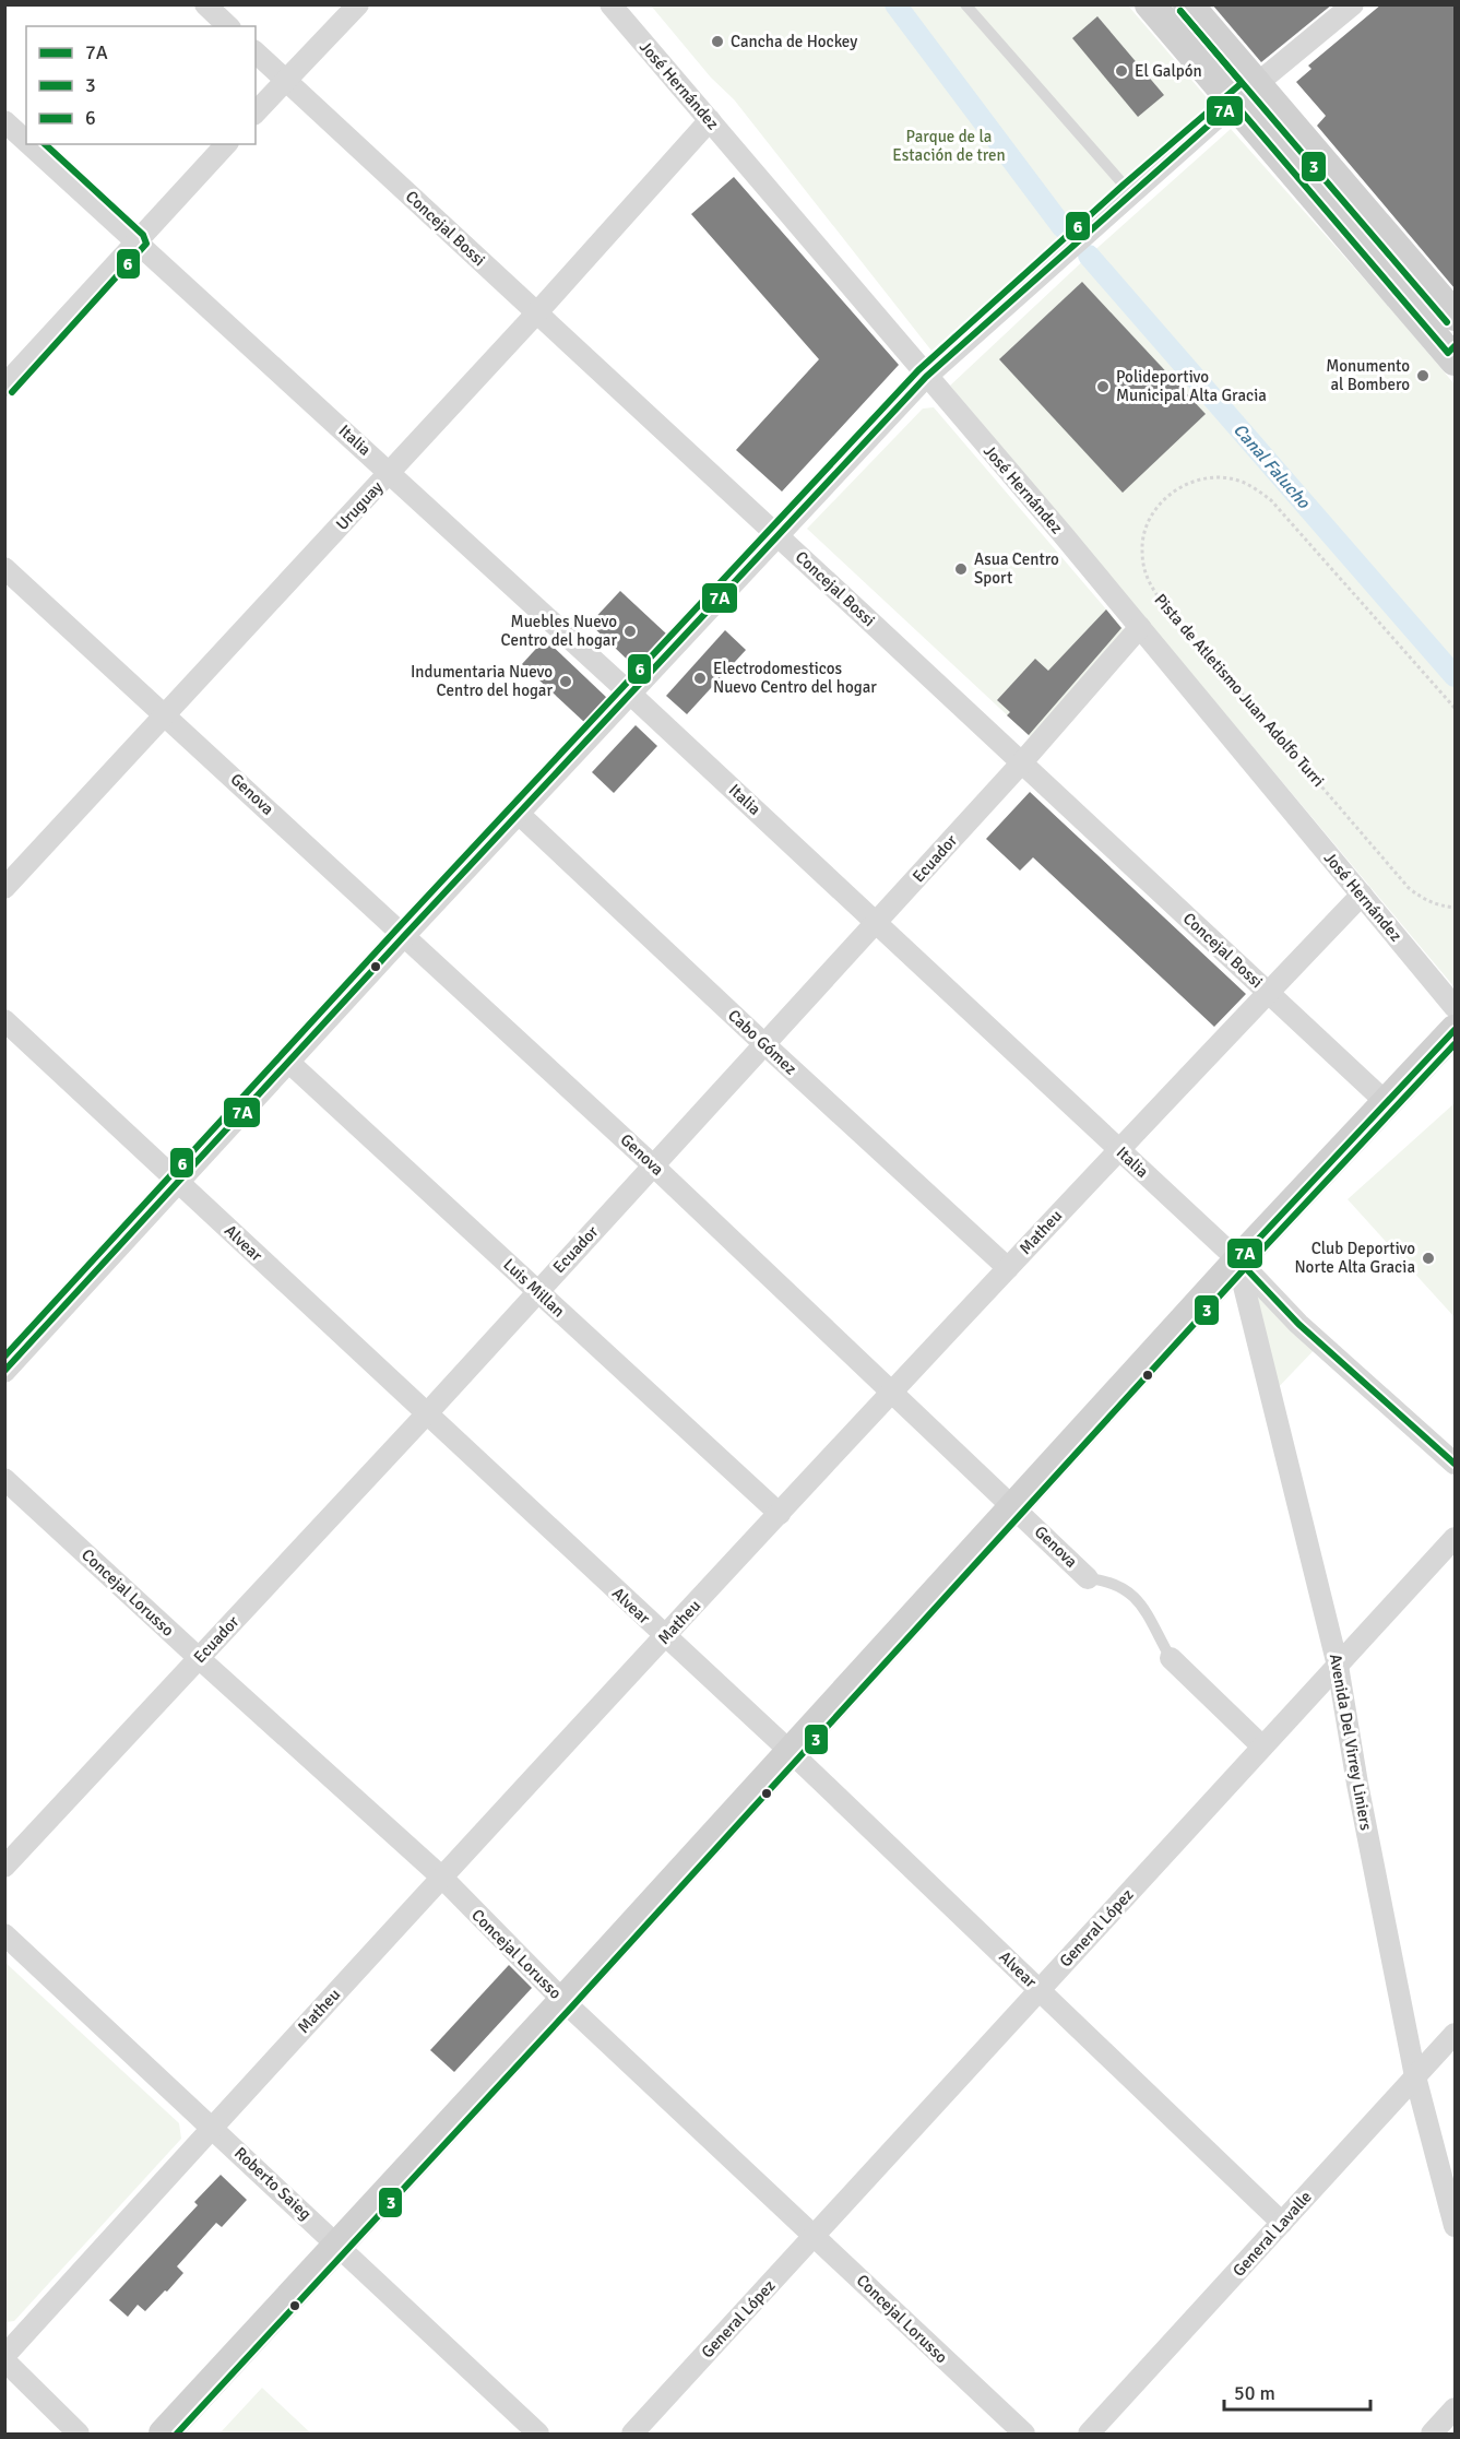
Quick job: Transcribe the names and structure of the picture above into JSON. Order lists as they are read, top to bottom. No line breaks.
{"streets":{"street":["José Hernández","Concejal Bossi","Italia","Uruguay","Genova","Ecuador","Cabo Gómez","Matheu","Alvear","Luis Millan","Concejal Lorusso","Avenida Del Virrey Liniers","General López","Roberto Saieg","General Lavalle"],"path":["Pista de Atletismo Juan Adolfo Turri"]},"crossings":[["José Hernández","Uruguay"],["José Hernández","Ecuador"],["José Hernández","Matheu"],["Concejal Bossi","Uruguay"],["Concejal Bossi","Ecuador"],["Concejal Bossi","Matheu"],["Italia","Uruguay"],["Italia","Ecuador"],["Italia","Matheu"],["Italia","Avenida Del Virrey Liniers"],["Uruguay","Genova"],["Genova","Ecuador"],["Genova","Matheu"],["Genova","General López"],["Ecuador","Cabo Gómez"],["Ecuador","Alvear"],["Ecuador","Luis Millan"],["Ecuador","Concejal Lorusso"],["Cabo Gómez","Matheu"],["Matheu","Alvear"],["Matheu","Luis Millan"],["Matheu","Concejal Lorusso"],["Matheu","Roberto Saieg"],["Alvear","General López"],["Alvear","General Lavalle"],["Concejal Lorusso","General López"],["Avenida Del Virrey Liniers","General López"],["Avenida Del Virrey Liniers","General Lavalle"]],"water":["Canal Falucho"],"parks":["Parque de la Estación de tren"],"places":["Cancha de Hockey","El Galpón","Monumento al Bombero","Polideportivo Municipal Alta Gracia","Asua Centro Sport","Muebles Nuevo Centro del hogar","Electrodomesticos Nuevo Centro del hogar","Indumentaria Nuevo Centro del hogar","Club Deportivo Norte Alta Gracia"],"lines":["transit line 3","transit line 6","transit line 7A"],"legend":["7A","3","6"],"scale_bar":"50 m"}
